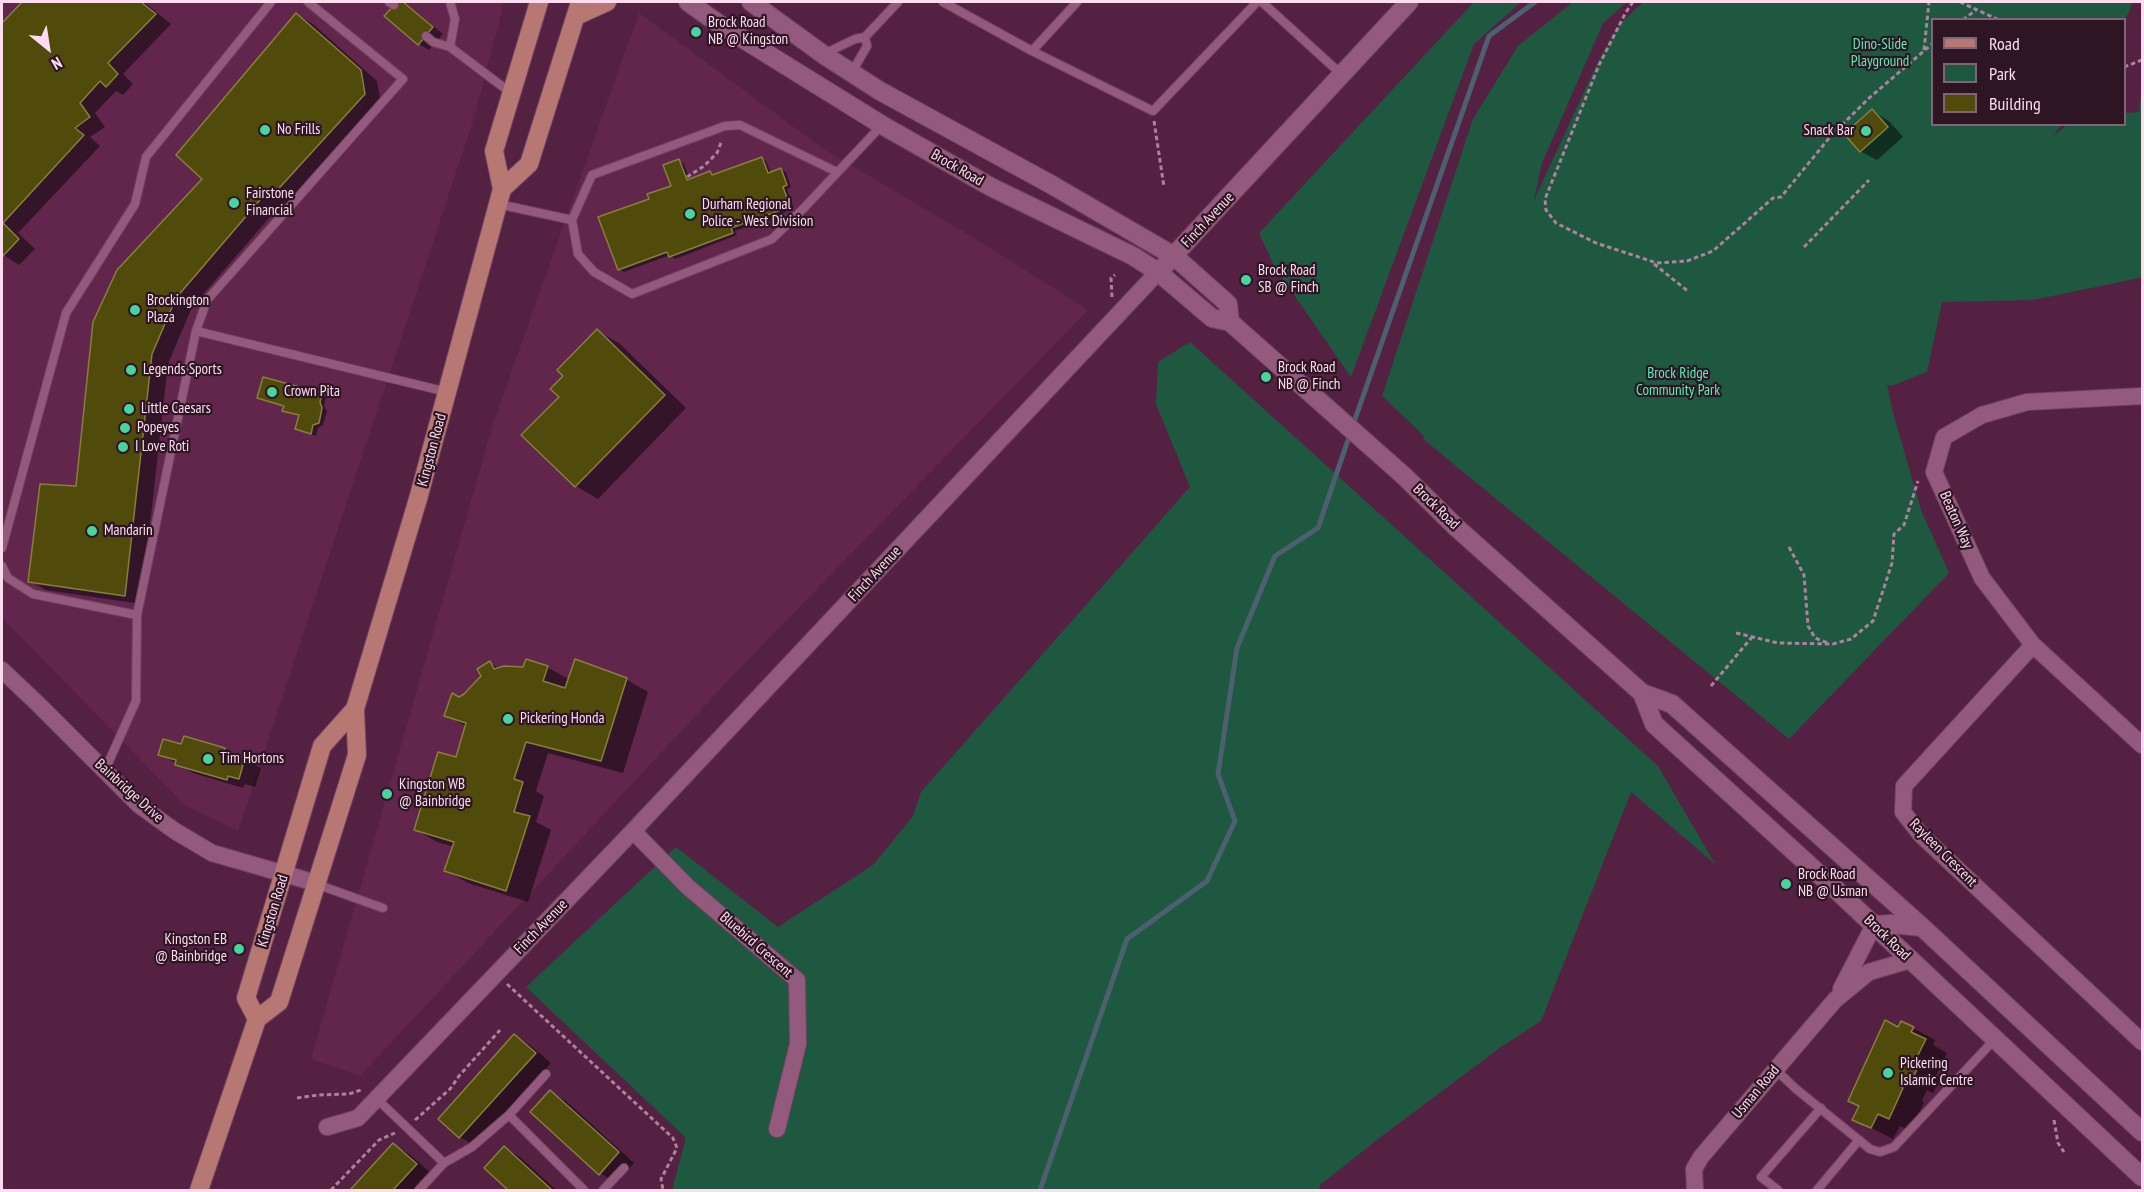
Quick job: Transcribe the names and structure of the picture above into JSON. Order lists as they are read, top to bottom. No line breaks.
{"streets":{"main road":["Brock Road","Finch Avenue","Kingston Road"],"street":["Beaton Way","Bainbridge Drive","Rayleen Crescent","Bluebird Crescent","Usman Road"]},"crossings":[["Brock Road","Finch Avenue"],["Brock Road","Usman Road"],["Finch Avenue","Bluebird Crescent"],["Kingston Road","Bainbridge Drive"],["Beaton Way","Rayleen Crescent"]],"parks":["Dino-Slide Playground","Brock Ridge Community Park"],"places":["Brock Road NB @ Kingston","No Frills","Snack Bar","Fairstone Financial","Durham Regional Police - West Division","Brock Road SB @ Finch","Brockington Plaza","Legends Sports","Brock Road NB @ Finch","Crown Pita","Little Caesars","Popeyes","I Love Roti","Mandarin","Pickering Honda","Tim Hortons","Kingston WB @ Bainbridge","Brock Road NB @ Usman","Kingston EB @ Bainbridge","Pickering Islamic Centre"],"legend":["Road","Park","Building"],"north":"bottom right"}
